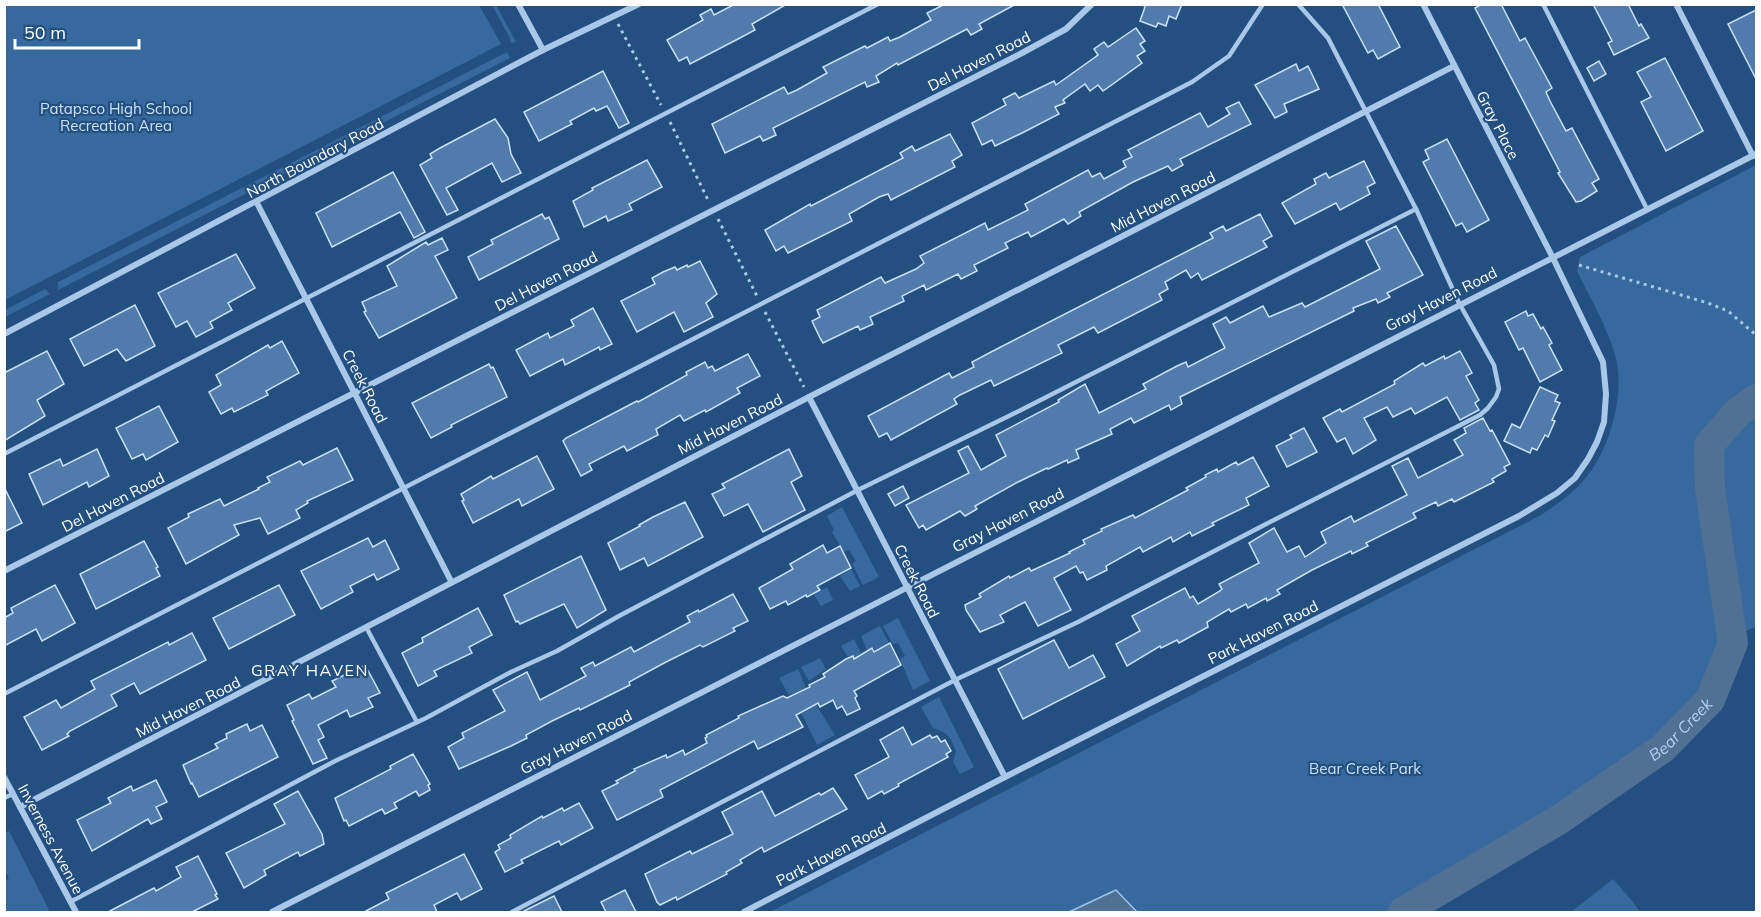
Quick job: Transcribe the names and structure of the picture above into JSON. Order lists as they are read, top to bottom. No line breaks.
{"streets":{"street":["Del Haven Road","Gray Place","North Boundary Road","Mid Haven Road","Gray Haven Road","Creek Road","Park Haven Road","Inverness Avenue"]},"crossings":[["Del Haven Road","Creek Road"],["Gray Place","Mid Haven Road"],["Gray Place","Gray Haven Road"],["Gray Place","Park Haven Road"],["North Boundary Road","Creek Road"],["Mid Haven Road","Creek Road"],["Mid Haven Road","Inverness Avenue"],["Gray Haven Road","Creek Road"],["Gray Haven Road","Park Haven Road"],["Creek Road","Park Haven Road"]],"districts":["GRAY HAVEN"],"water":["Bear Creek"],"parks":["Patapsco High School Recreation Area","Bear Creek Park"],"scale_bar":"50 m"}
